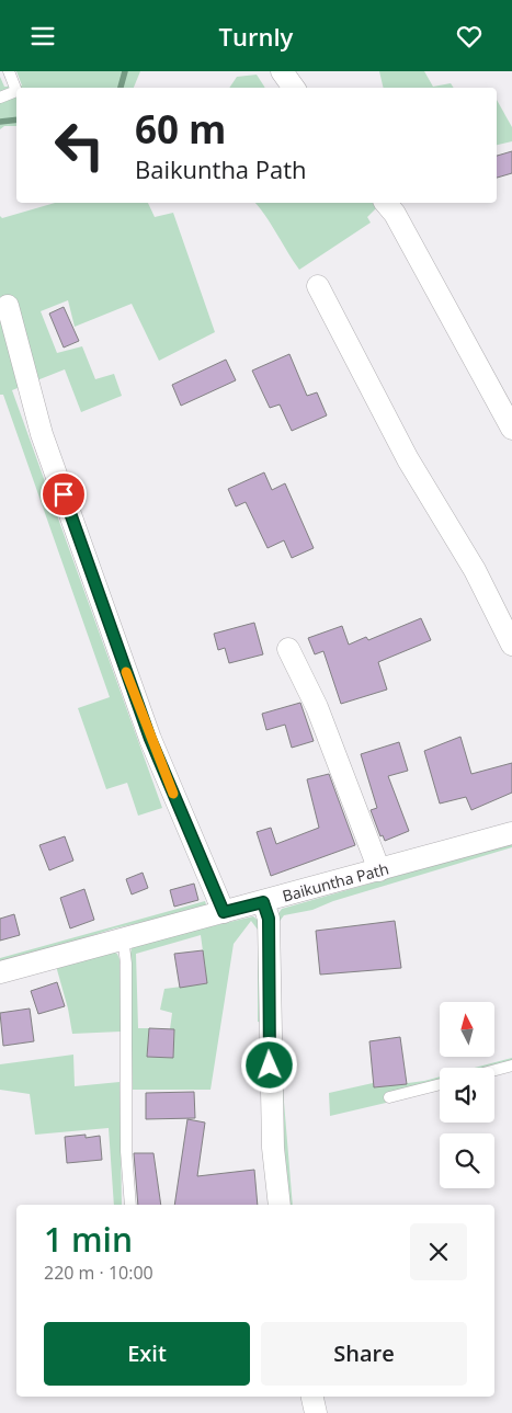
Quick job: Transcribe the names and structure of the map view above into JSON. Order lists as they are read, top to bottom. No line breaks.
{"streets":{"street":["Baikuntha Path"]},"north":"top","page":{"header":"Turnly","turn":["60 m","Baikuntha Path"],"heading":["1 min","220 m · 10:00"],"buttons":["Exit","Share"]}}
